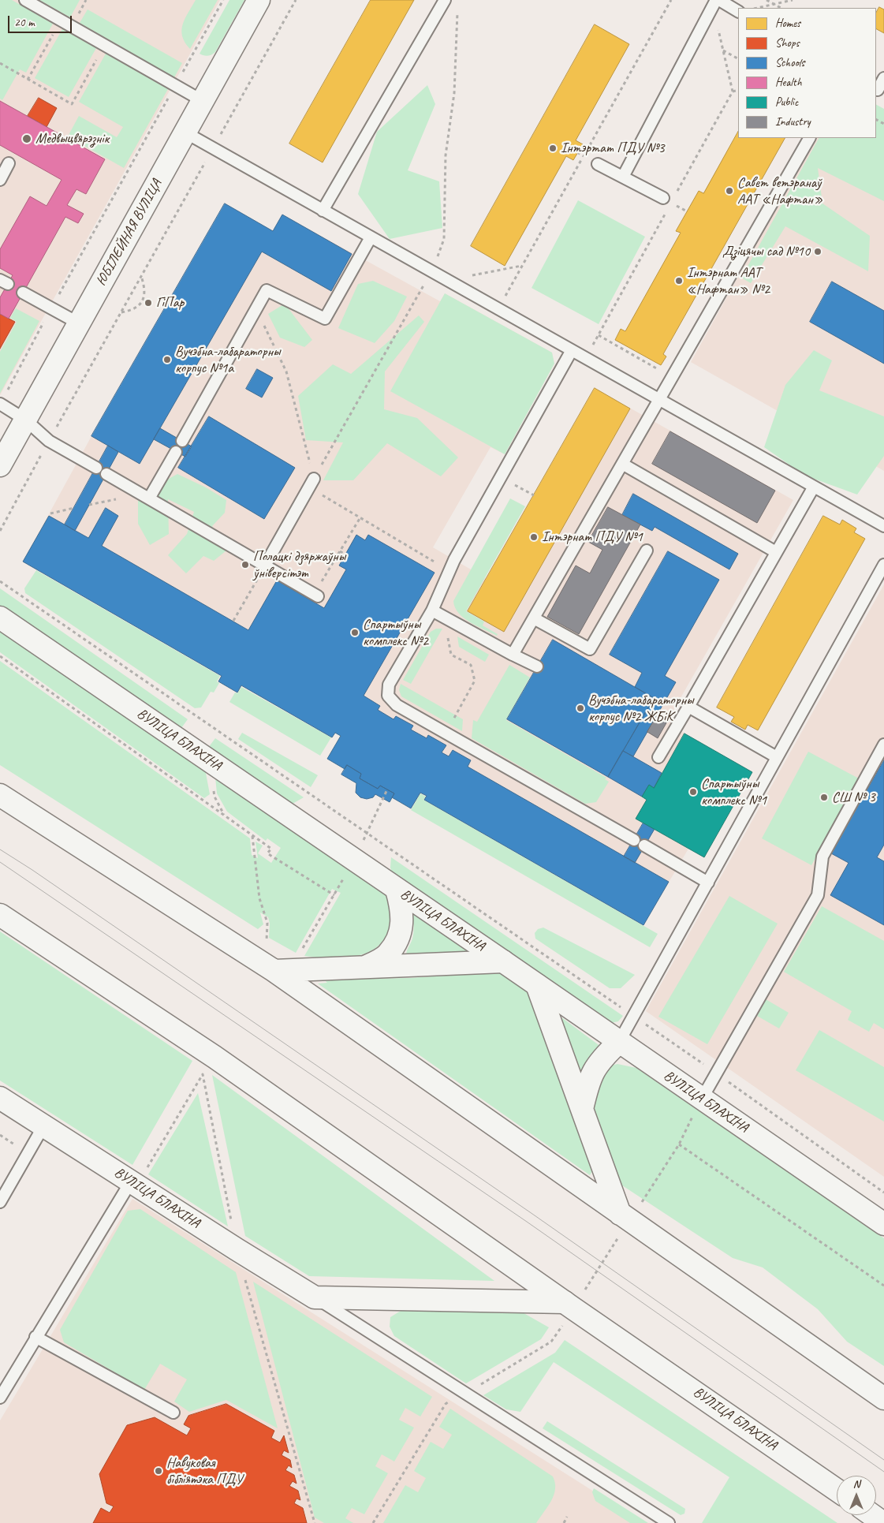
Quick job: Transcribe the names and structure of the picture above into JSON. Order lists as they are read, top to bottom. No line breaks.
{"streets":{"main road":["ЮБІЛЕЙНАЯ ВУЛІЦА","ВУЛІЦА БЛАХІНА"]},"places":["Медвыцвярэзнік","Інтэртат ПДУ №3","Савет ветэранаў ААТ «Нафтан»","Дзіцячы сад №10","Інтэрнат ААТ «Нафтан» №2","ГіПар","Вучэбна-лабараторны корпус №1а","Інтэрнат ПДУ №1","Полацкі дзяржаўны ўніверсітэт","Спартыўны комплекс №2","Вучэбна-лабараторны корпус №2 ЖБіК","Спартыўны комплекс №1","СШ № 3","Навуковая бібліятэка ПДУ"],"legend":["Homes","Shops","Schools","Health","Public","Industry"],"scale_bar":"20 m","north":"top"}
